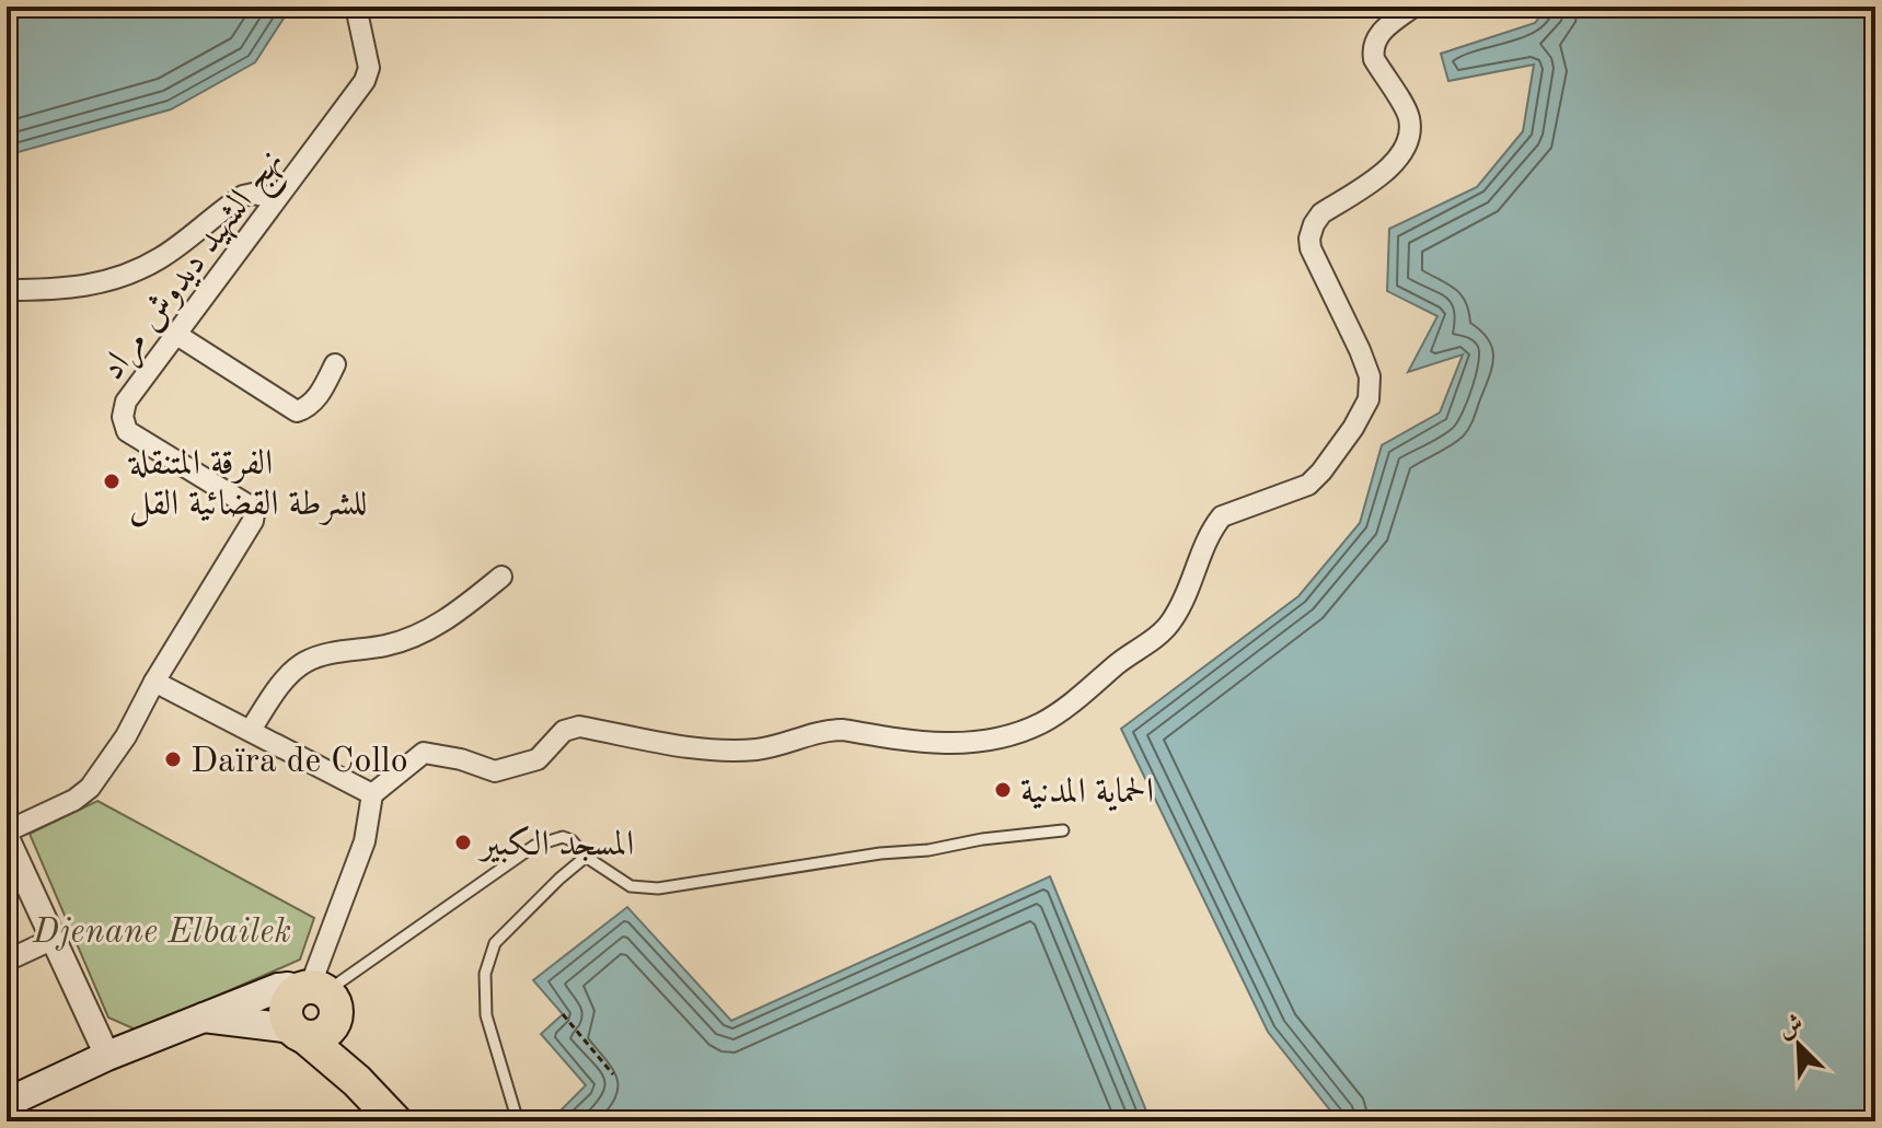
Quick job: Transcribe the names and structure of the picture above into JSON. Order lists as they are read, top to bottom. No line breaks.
{"streets":{"street":["نهج الشهيد ديدوش مراد"]},"parks":["Djenane Elbailek"],"places":["الفرقة المتنقلة للشرطة القضائية القل","Daïra de Collo","الحماية المدنية","المسجد الكبير"],"north":"top left"}
